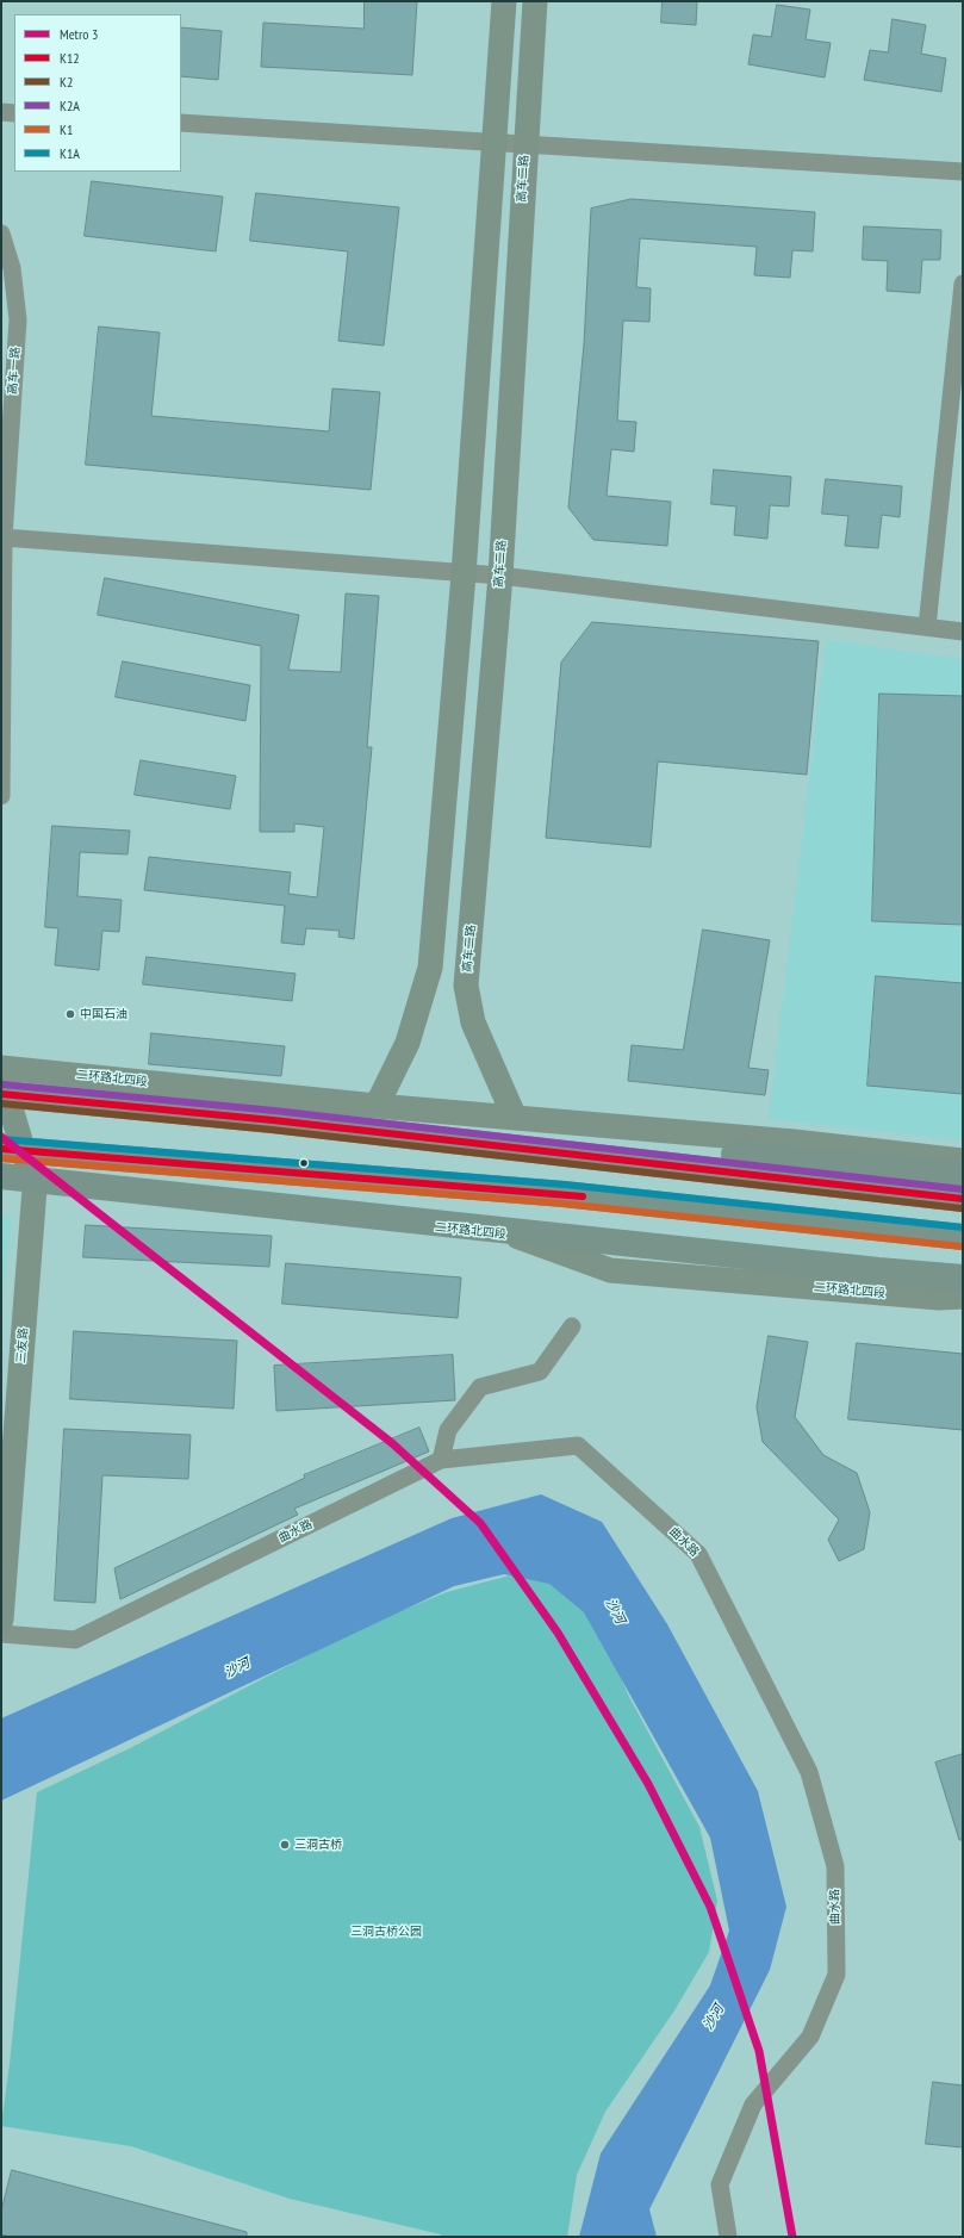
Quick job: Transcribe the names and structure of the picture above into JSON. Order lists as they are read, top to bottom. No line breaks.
{"streets":{"main road":["高车二路","二环路北四段","三友路"],"street":["高车一路","曲水路"]},"crossings":[["高车二路","二环路北四段"],["二环路北四段","三友路"]],"water":["沙河"],"parks":["三洞古桥公园"],"places":["中国石油","三洞古桥"],"lines":["transit line K2A","transit line K12","transit line K2","metro line 3","transit line K1A","transit line K1"],"legend":["Metro 3","K12","K2","K2A","K1","K1A"]}
